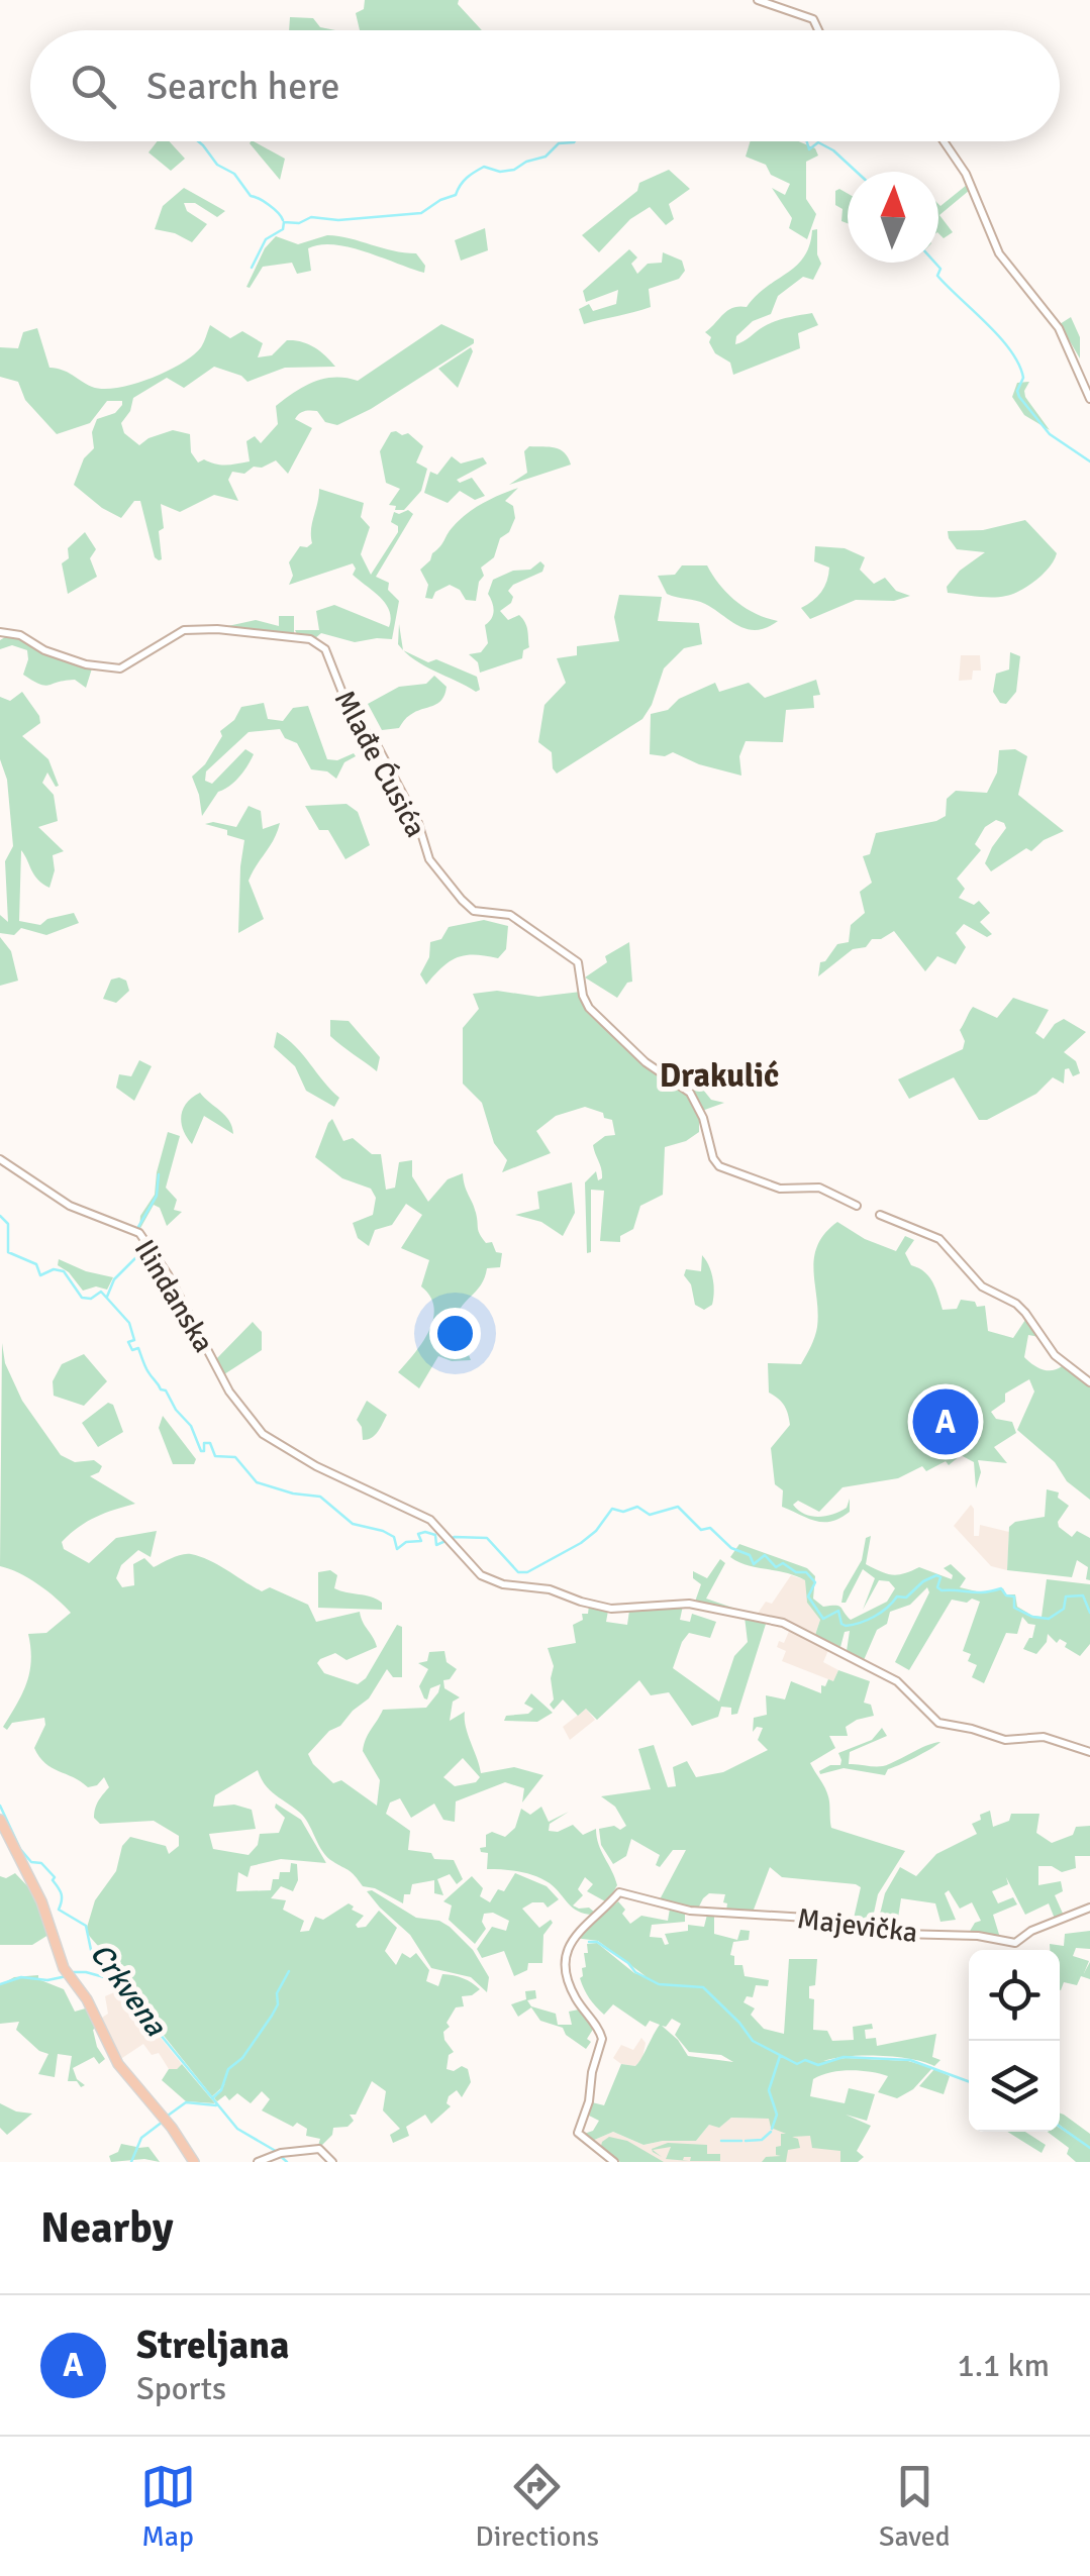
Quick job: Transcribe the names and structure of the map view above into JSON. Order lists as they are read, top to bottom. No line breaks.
{"streets":{"street":["Mlađe Ćusića","Ilindanska","Majevička"]},"districts":["Drakulić"],"water":["Crkvena"],"north":"top","page":{"search":"Search here","pins":"A","heading":"Nearby","list":[{"mark":"A","name":"Streljana","note":"Sports","value":"1.1 km"}],"nav":["Map","Directions","Saved"]}}
